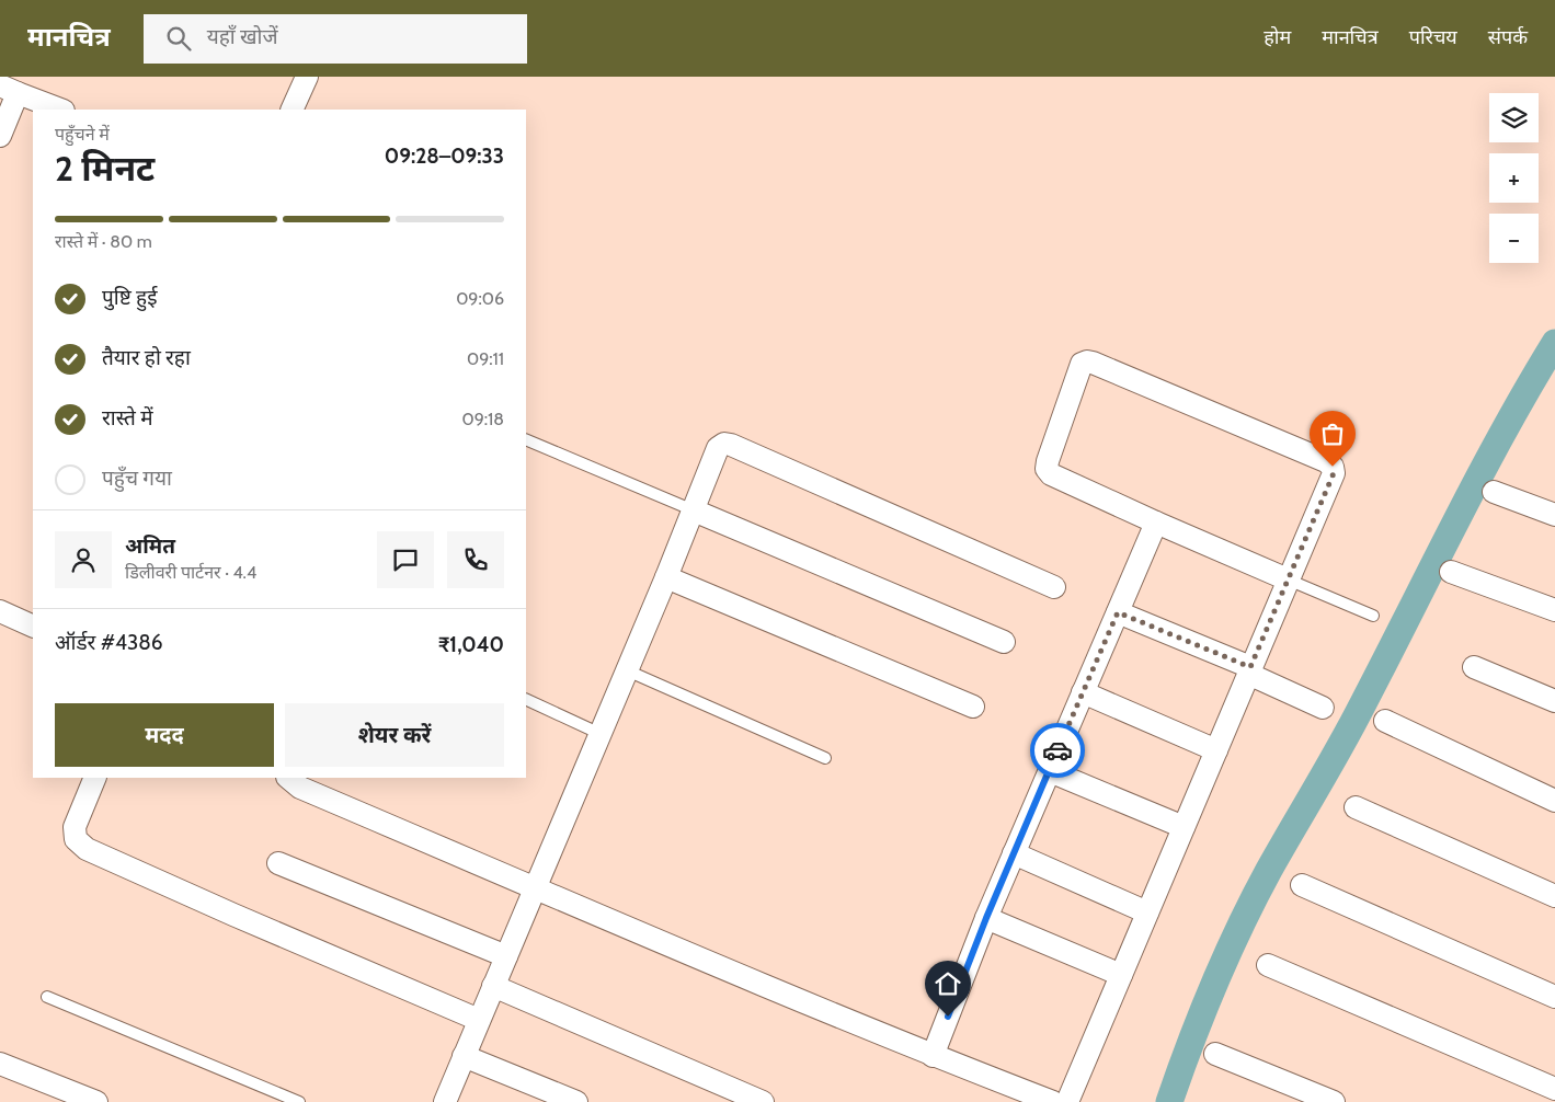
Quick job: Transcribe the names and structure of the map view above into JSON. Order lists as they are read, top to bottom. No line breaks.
{"page":{"header":"मानचित्र","search":"यहाँ खोजें","nav":["होम","मानचित्र","परिचय","संपर्क"],"map_buttons":["+","−"],"heading":["2 मिनट","पहुँचने में","09:28–09:33"],"panel":["अमित","डिलीवरी पार्टनर · 4.4","ऑर्डर #4386","₹1,040"],"bar":"रास्ते में · 80 m","list":[["पुष्टि हुई","09:06"],["तैयार हो रहा","09:11"],["रास्ते में","09:18"],"पहुँच गया"],"buttons":["मदद","शेयर करें"]}}
